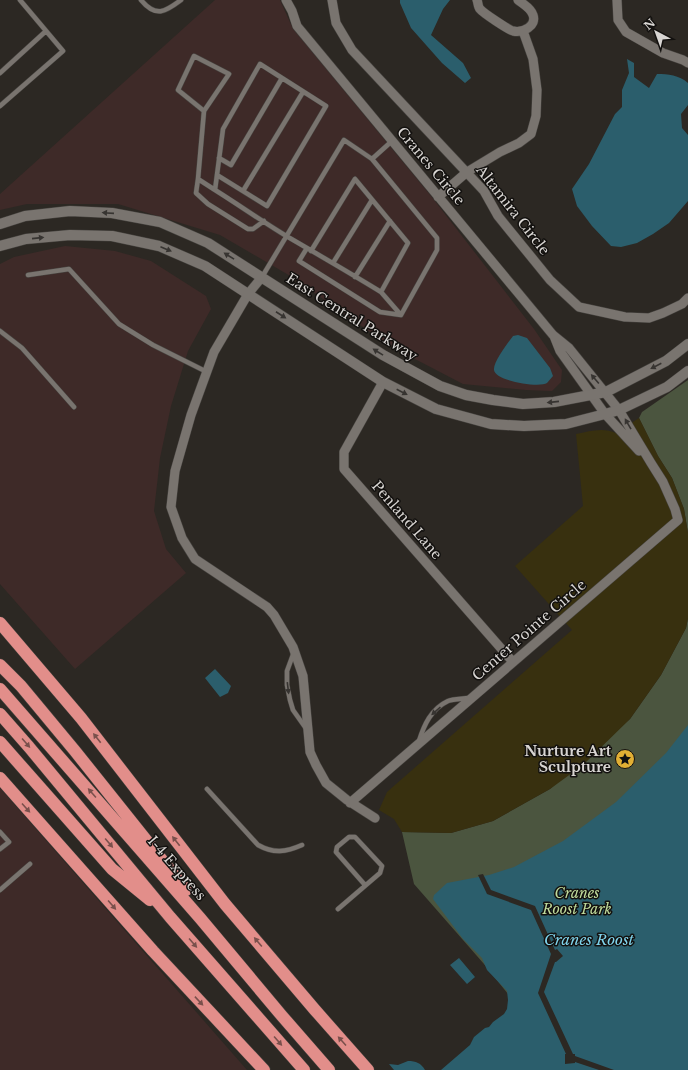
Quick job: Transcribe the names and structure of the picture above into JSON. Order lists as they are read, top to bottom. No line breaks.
{"streets":{"highway":["I-4 Express"],"main road":["East Central Parkway"],"street":["Cranes Circle","Altamira Circle","Penland Lane","Center Pointe Circle"]},"crossings":[["Cranes Circle","East Central Parkway"],["Cranes Circle","Center Pointe Circle"],["Penland Lane","Center Pointe Circle"]],"water":["Cranes Roost"],"parks":["Cranes Roost Park"],"places":{"place":["Nurture Art Sculpture"]},"north":"top left"}
